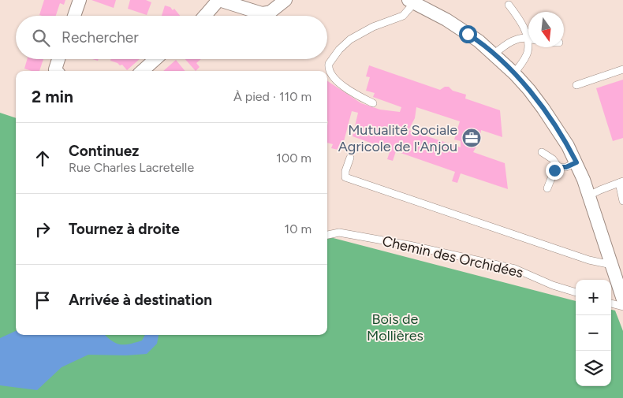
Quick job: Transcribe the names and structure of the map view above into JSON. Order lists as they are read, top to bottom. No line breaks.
{"streets":{"lane":["Chemin des Orchidées"]},"parks":["Bois de Mollières"],"places":{"office":["Mutualité Sociale Agricole de l'Anjou"]},"north":"bottom","page":{"search":"Rechercher","heading":["2 min","À pied · 110 m"],"list":[["Continuez","Rue Charles Lacretelle","100 m"],["Tournez à droite","10 m"],"Arrivée à destination"],"map_buttons":["+","−"]}}
